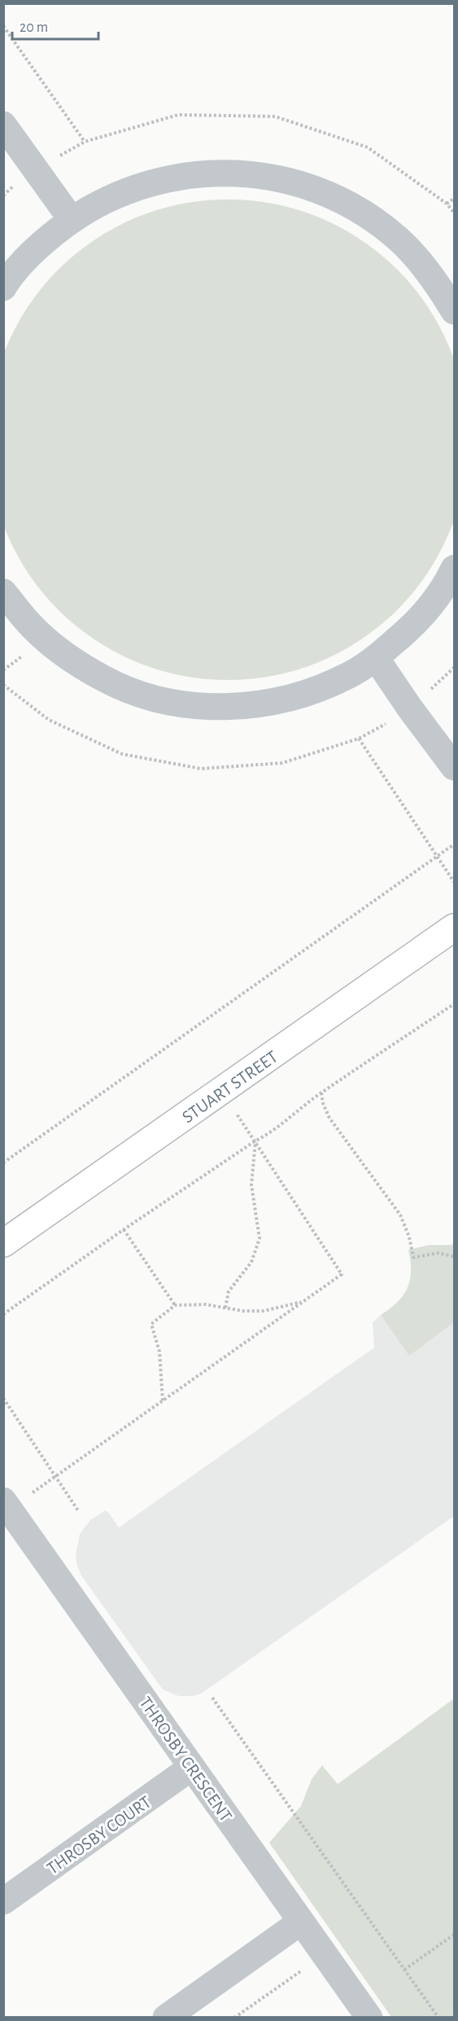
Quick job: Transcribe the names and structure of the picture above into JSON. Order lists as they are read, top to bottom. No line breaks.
{"streets":{"street":["STUART STREET","THROSBY CRESCENT","THROSBY COURT"]},"crossings":[["THROSBY CRESCENT","THROSBY COURT"]],"scale_bar":"20 m"}
